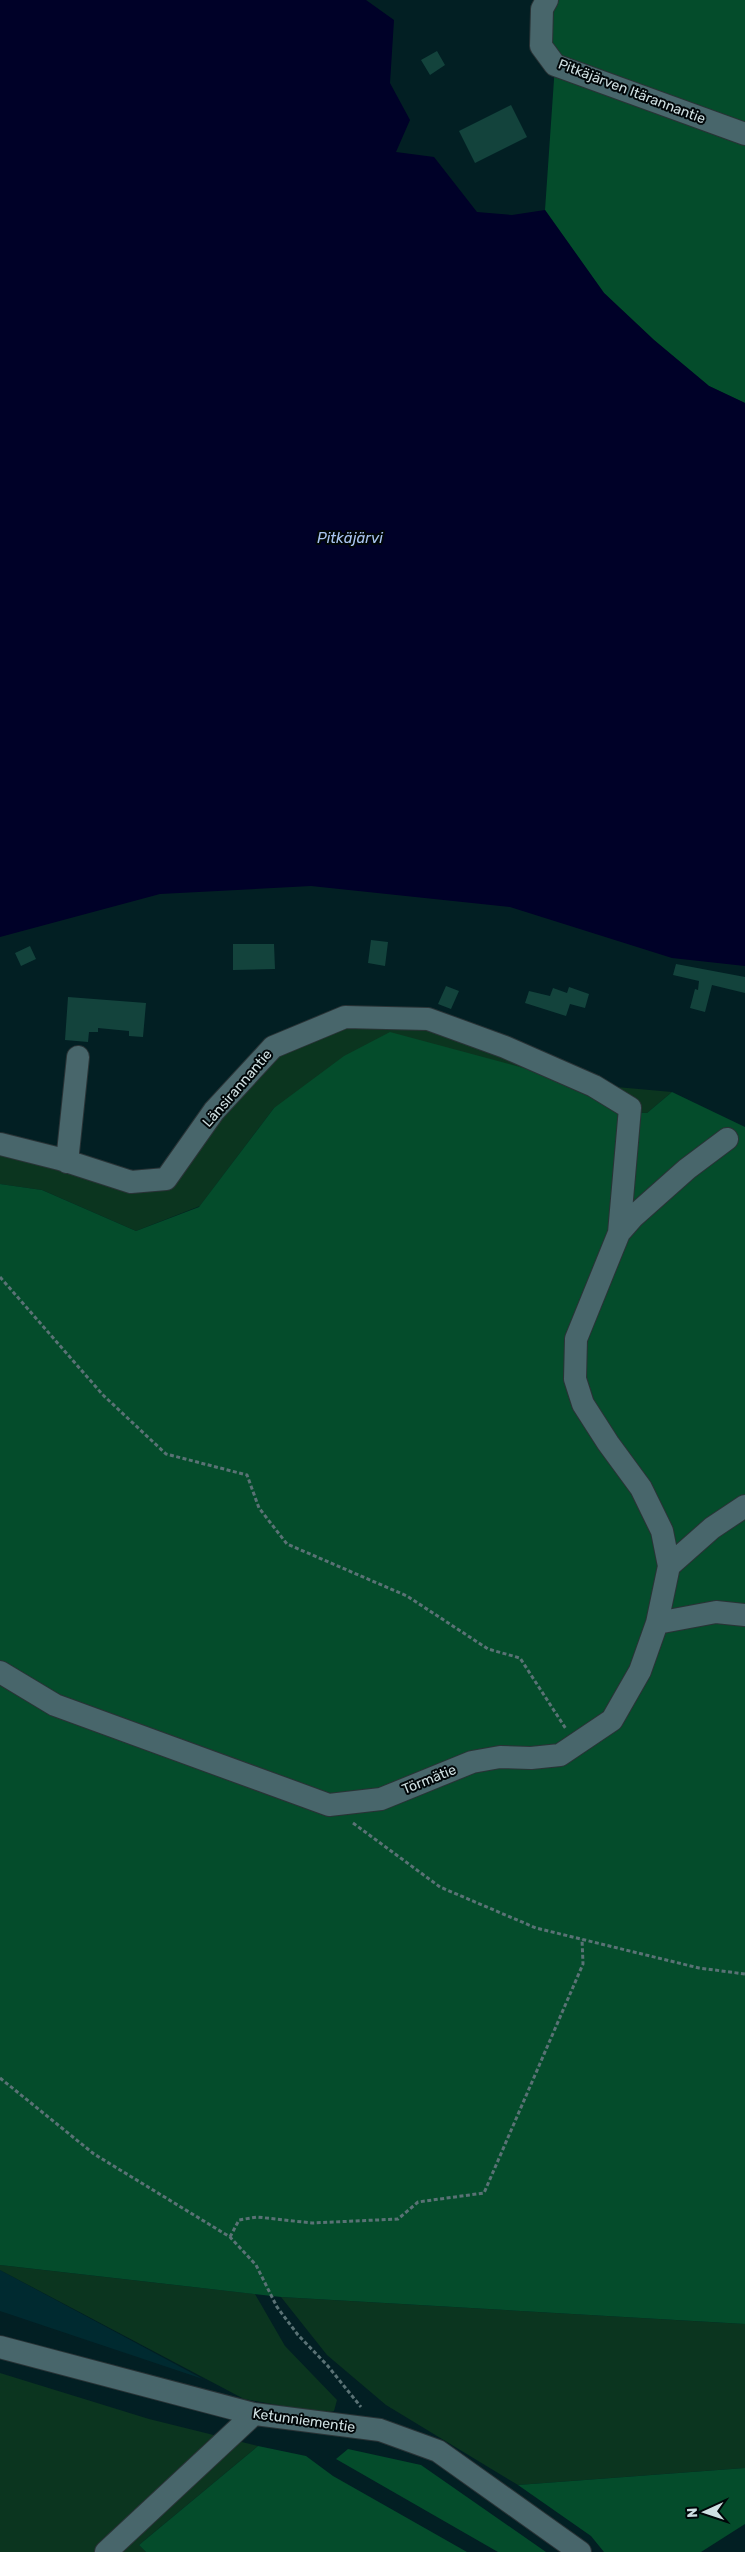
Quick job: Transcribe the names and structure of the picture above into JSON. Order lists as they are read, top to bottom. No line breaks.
{"streets":{"street":["Pitkäjärven Itärannantie","Länsirannantie","Törmätie","Ketunniementie"]},"water":["Pitkäjärvi"],"north":"left"}
